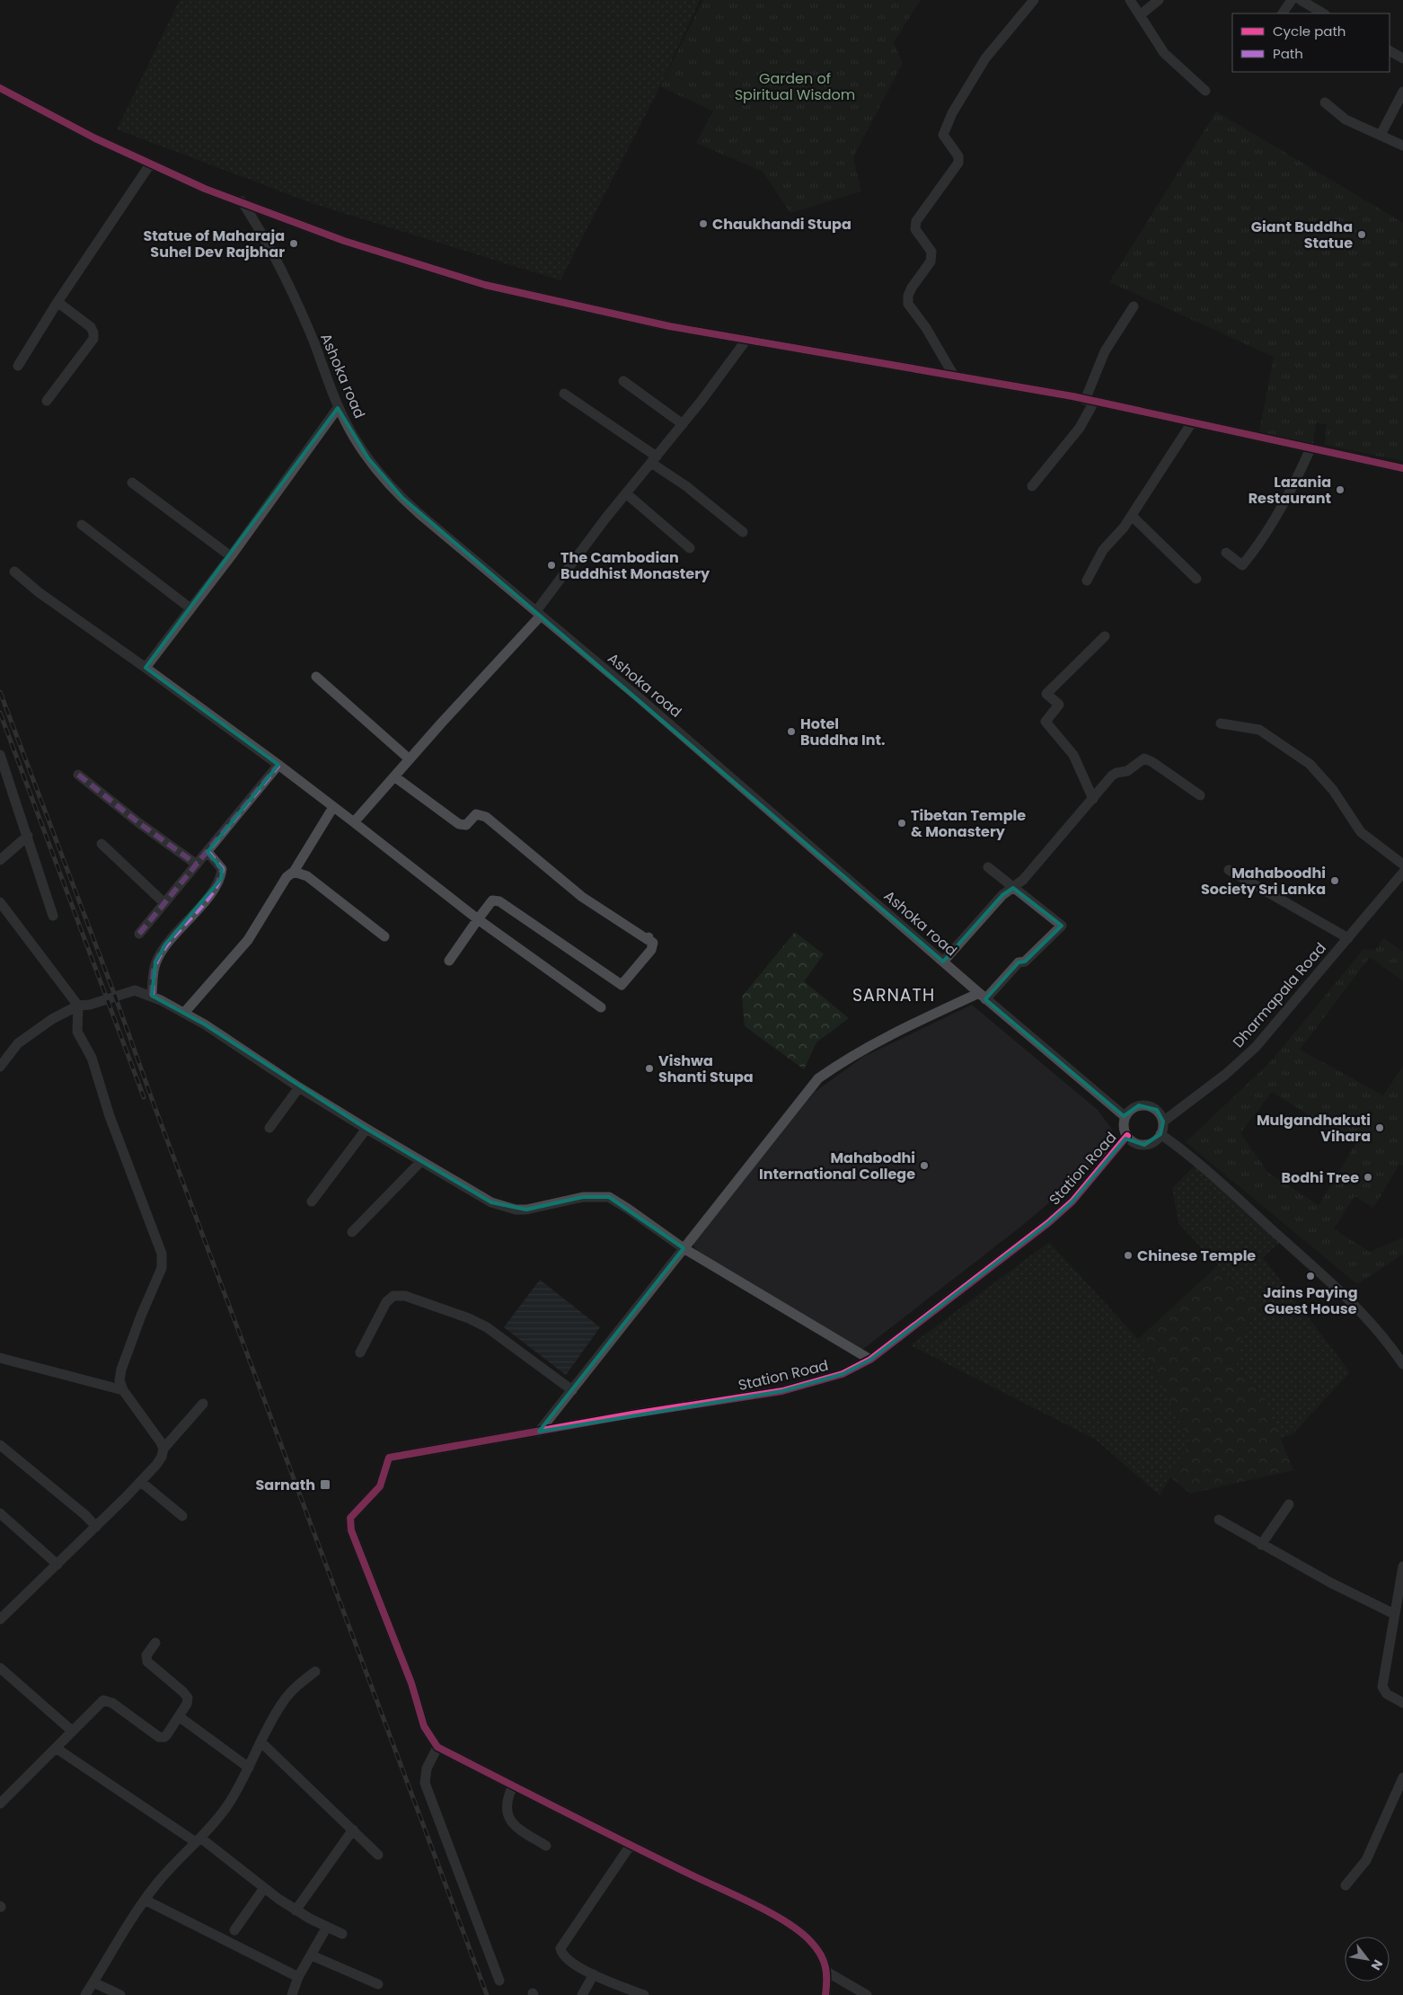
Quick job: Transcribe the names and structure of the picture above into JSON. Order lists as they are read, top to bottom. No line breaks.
{"streets":{"street":["Ashoka road","Dharmapala Road","Station Road"]},"crossings":[["Ashoka road","Dharmapala Road"],["Ashoka road","Station Road"],["Dharmapala Road","Station Road"]],"districts":["SARNATH"],"parks":["Garden of Spiritual Wisdom"],"places":{"other":["Chaukhandi Stupa","Giant Buddha Statue","Statue of Maharaja Suhel Dev Rajbhar","Lazania Restaurant","The Cambodian Buddhist Monastery","Hotel Buddha Int.","Tibetan Temple & Monastery","Mahaboodhi Society Sri Lanka","Vishwa Shanti Stupa","Mulgandhakuti Vihara","Mahabodhi International College","Bodhi Tree","Chinese Temple","Jains Paying Guest House"],"transit":["Sarnath"]},"legend":["Cycle path","Path"],"north":"bottom right"}
